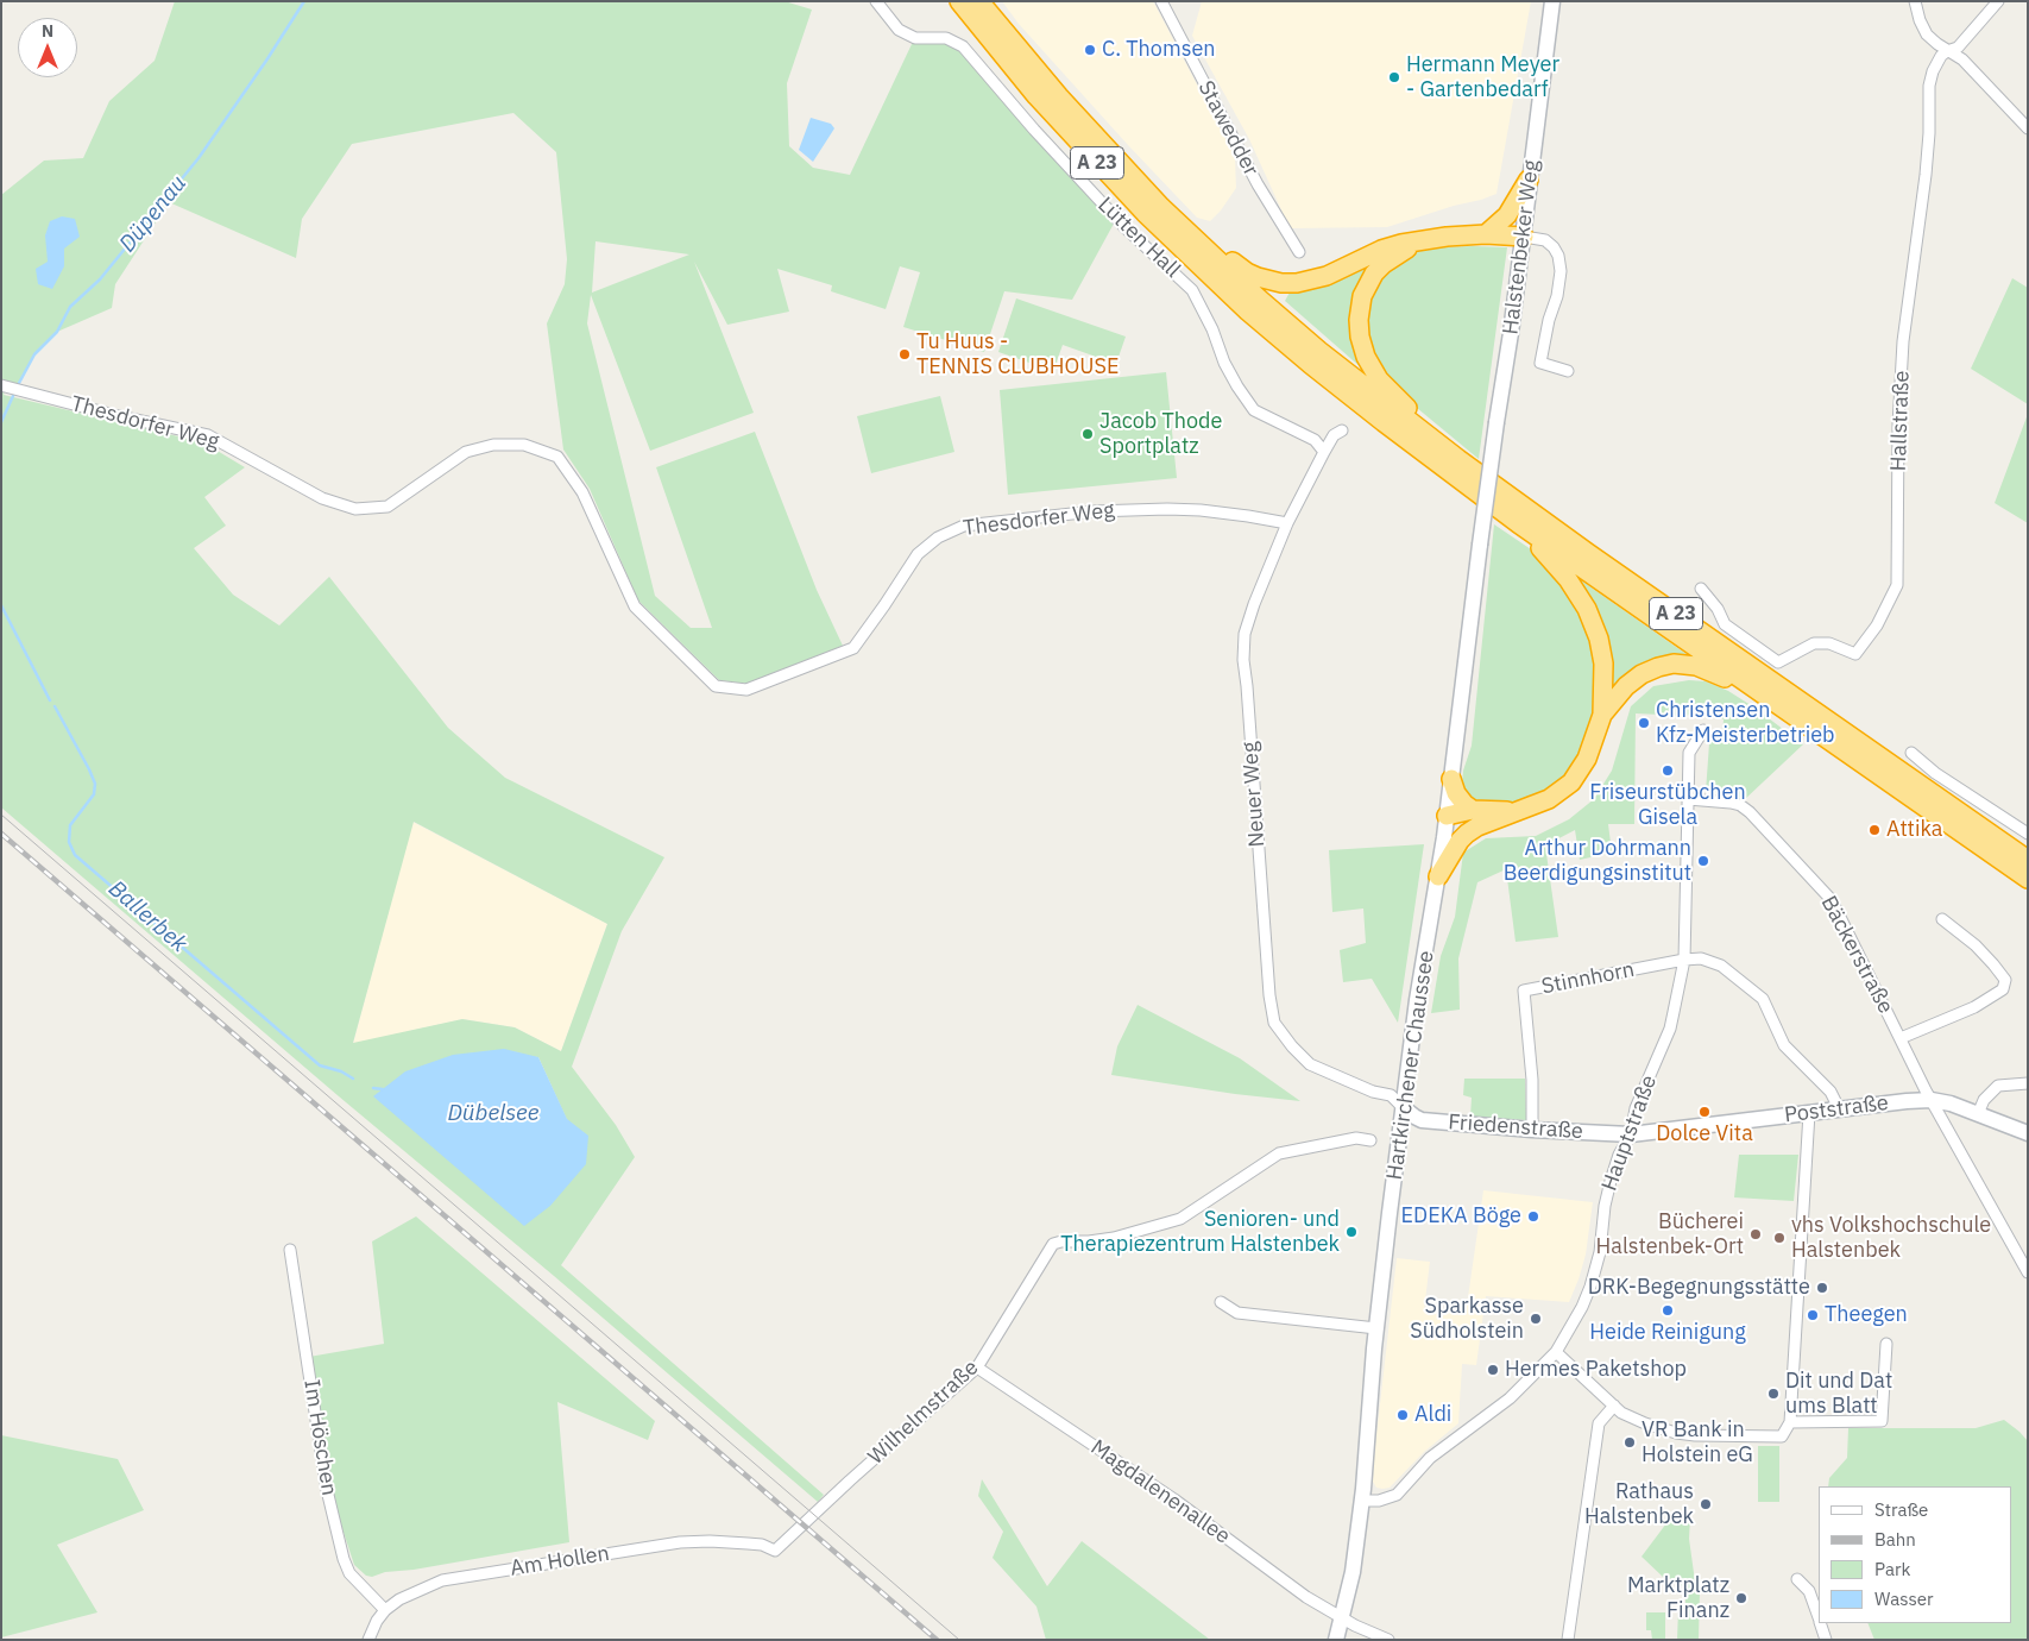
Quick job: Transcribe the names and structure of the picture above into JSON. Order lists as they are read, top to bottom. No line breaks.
{"streets":{"highway":["A 23"],"main road":["Halstenbeker Weg","Hartkirchener Chaussee","Poststraße","Friedenstraße"],"street":["Stawedder","Lütten Hall","Hallstraße","Thesdorfer Weg","Neuer Weg","Bäckerstraße","Stinnhorn","Hauptstraße","Wilhelmstraße","Im Höschen","Magdalenenallee","Am Hollen"]},"crossings":[["Lütten Hall","Neuer Weg"],["Halstenbeker Weg","Hartkirchener Chaussee"],["Thesdorfer Weg","Neuer Weg"],["Neuer Weg","Hartkirchener Chaussee"],["Neuer Weg","Friedenstraße"],["Bäckerstraße","Poststraße"],["Bäckerstraße","Hauptstraße"],["Stinnhorn","Friedenstraße"],["Stinnhorn","Hauptstraße"],["Hartkirchener Chaussee","Friedenstraße"],["Hartkirchener Chaussee","Hauptstraße"],["Hartkirchener Chaussee","Magdalenenallee"],["Poststraße","Friedenstraße"],["Poststraße","Hauptstraße"],["Friedenstraße","Hauptstraße"],["Wilhelmstraße","Magdalenenallee"],["Wilhelmstraße","Am Hollen"],["Im Höschen","Am Hollen"]],"water":["Düpenau","Ballerbek","Dübelsee"],"places":["C. Thomsen","Hermann Meyer - Gartenbedarf","Tu Huus - TENNIS CLUBHOUSE","Jacob Thode Sportplatz","Christensen Kfz-Meisterbetrieb","Friseurstübchen Gisela","Attika","Arthur Dohrmann Beerdigungsinstitut","Dolce Vita","EDEKA Böge","Senioren- und Therapiezentrum Halstenbek","Bücherei Halstenbek-Ort","vhs Volkshochschule Halstenbek","DRK-Begegnungsstätte","Heide Reinigung","Theegen","Sparkasse Südholstein","Hermes Paketshop","Dit und Dat ums Blatt","Aldi","VR Bank in Holstein eG","Rathaus Halstenbek","Marktplatz Finanz"],"legend":["Straße","Bahn","Park","Wasser"],"north":"top"}
